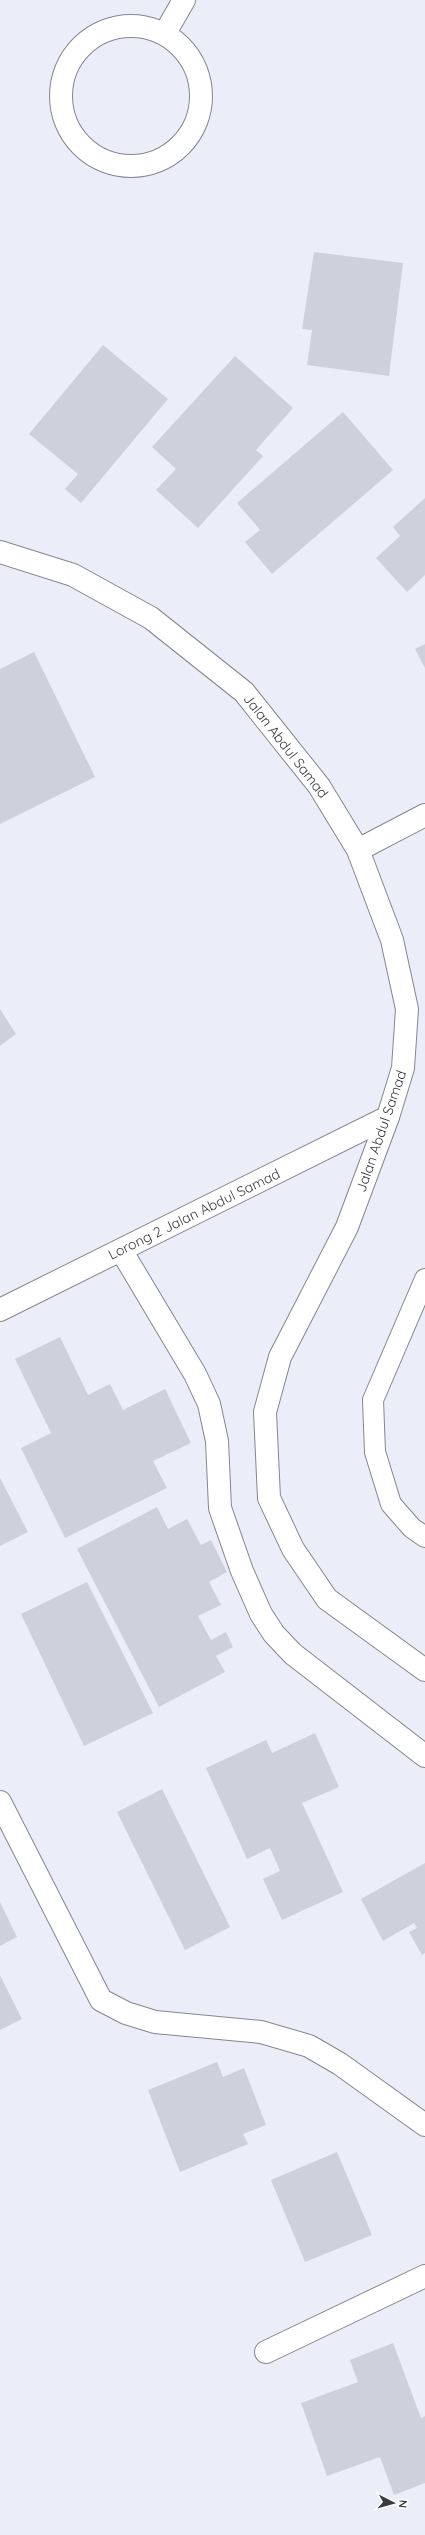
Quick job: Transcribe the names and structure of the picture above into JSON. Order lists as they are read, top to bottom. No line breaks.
{"streets":{"street":["Jalan Abdul Samad","Lorong 2 Jalan Abdul Samad"]},"crossings":[["Jalan Abdul Samad","Lorong 2 Jalan Abdul Samad"]],"north":"right"}
